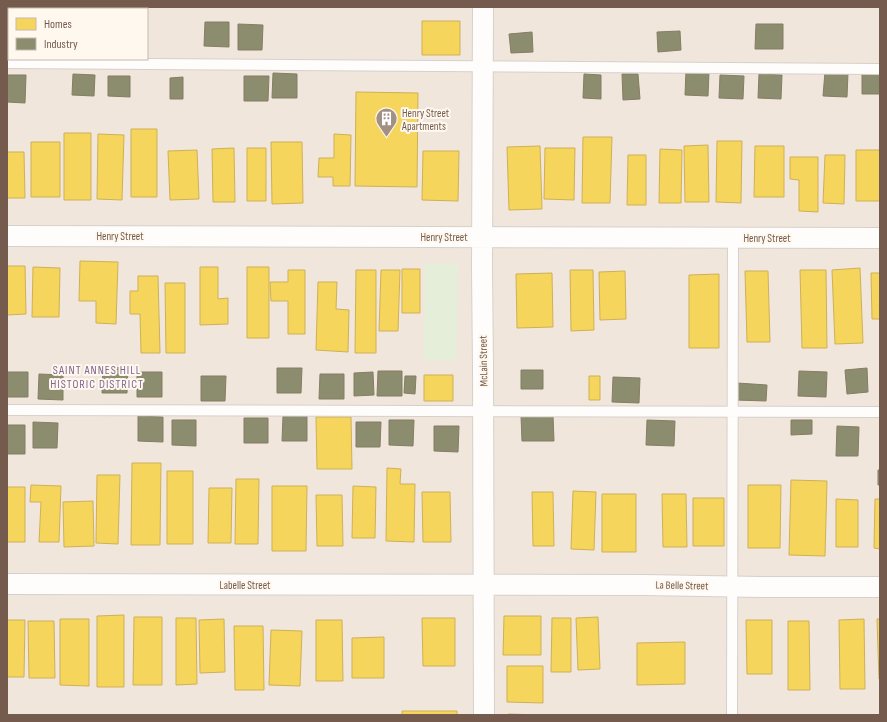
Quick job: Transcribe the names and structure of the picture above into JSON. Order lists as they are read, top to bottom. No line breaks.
{"streets":{"street":["Henry Street","McLain Street","Labelle Street","La Belle Street"]},"crossings":[["Henry Street","McLain Street"],["McLain Street","Labelle Street"],["McLain Street","La Belle Street"],["Labelle Street","La Belle Street"]],"districts":["SAINT ANNES HILL HISTORIC DISTRICT"],"places":{"building":["Henry Street Apartments"]},"legend":["Homes","Industry"]}
